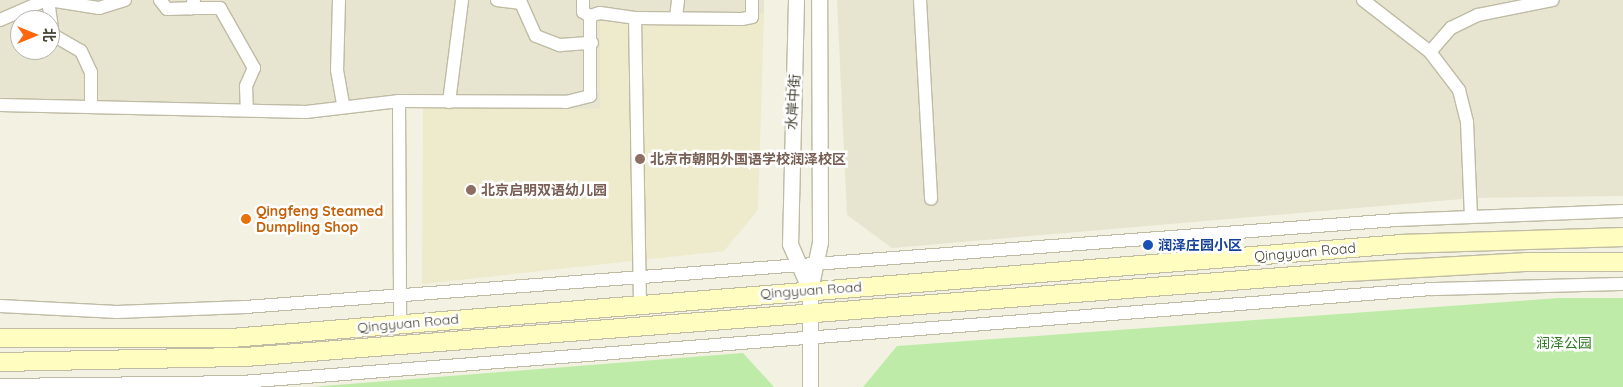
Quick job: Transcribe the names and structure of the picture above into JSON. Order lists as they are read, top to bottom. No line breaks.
{"streets":{"main road":["Qingyuan Road"],"street":["水岸中街"]},"crossings":[["水岸中街","Qingyuan Road"]],"parks":["润泽公园"],"places":["北京市朝阳外国语学校润泽校区","北京启明双语幼儿园","Qingfeng Steamed Dumpling Shop","润泽庄园小区"],"north":"right"}
